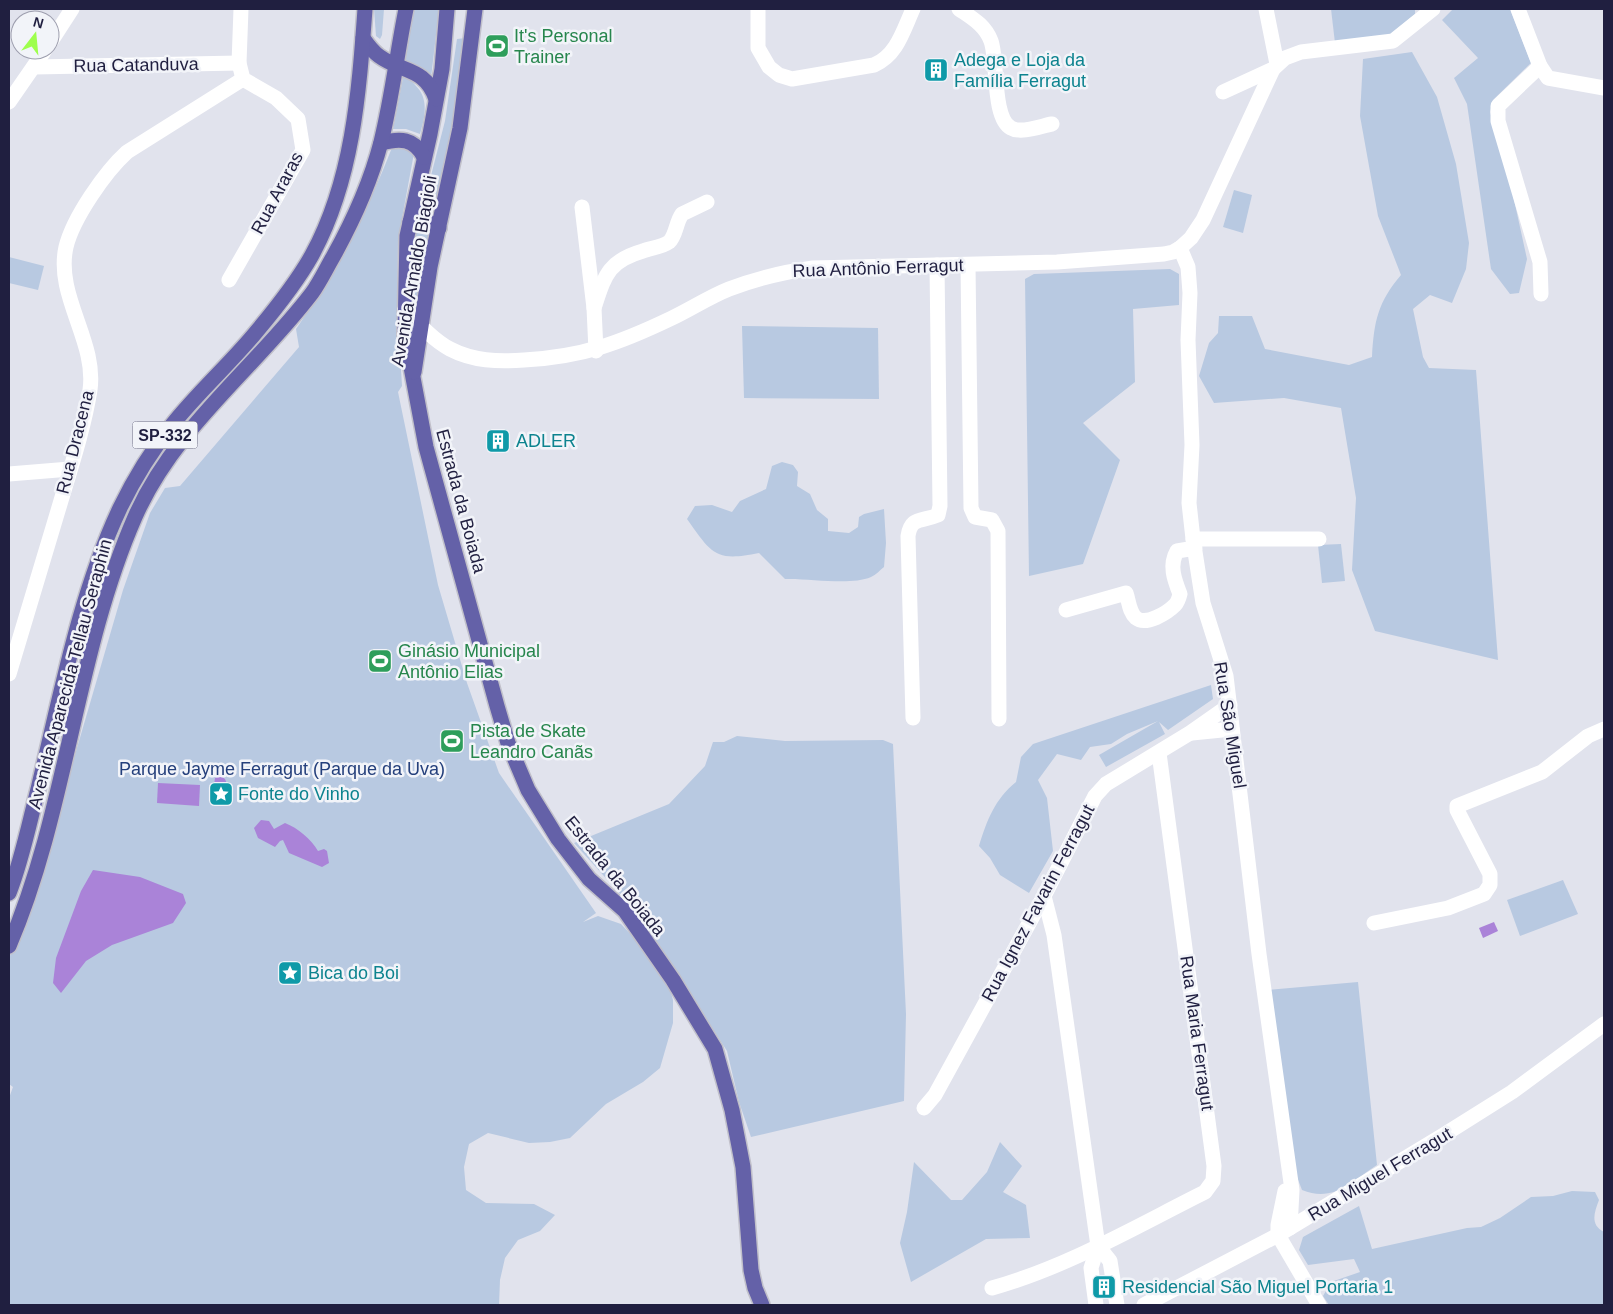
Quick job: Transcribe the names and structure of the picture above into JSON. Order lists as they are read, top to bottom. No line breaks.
{"streets":{"main road":["Avenida Arnaldo Biagioli","SP-332","Estrada da Boiada","Avenida Aparecida Tellau Seraphin"],"street":["Rua Catanduva","Rua Araras","Rua Antônio Ferragut","Rua Dracena","Rua São Miguel","Rua Ignez Favarin Ferragut","Rua Maria Ferragut","Rua Miguel Ferragut"]},"crossings":[["Rua Araras","Rua Dracena"],["Rua Antônio Ferragut","Avenida Arnaldo Biagioli"],["Rua Antônio Ferragut","Rua São Miguel"],["Avenida Arnaldo Biagioli","Estrada da Boiada"],["Rua São Miguel","Rua Ignez Favarin Ferragut"],["Rua São Miguel","Rua Miguel Ferragut"],["Rua Ignez Favarin Ferragut","Rua Maria Ferragut"]],"parks":["Parque Jayme Ferragut (Parque da Uva)"],"places":{"sports":["It's Personal Trainer","Ginásio Municipal Antônio Elias","Pista de Skate Leandro Canãs"],"building":["Adega e Loja da Família Ferragut","ADLER","Residencial São Miguel Portaria 1"],"place":["Fonte do Vinho","Bica do Boi"]},"north":"top"}
